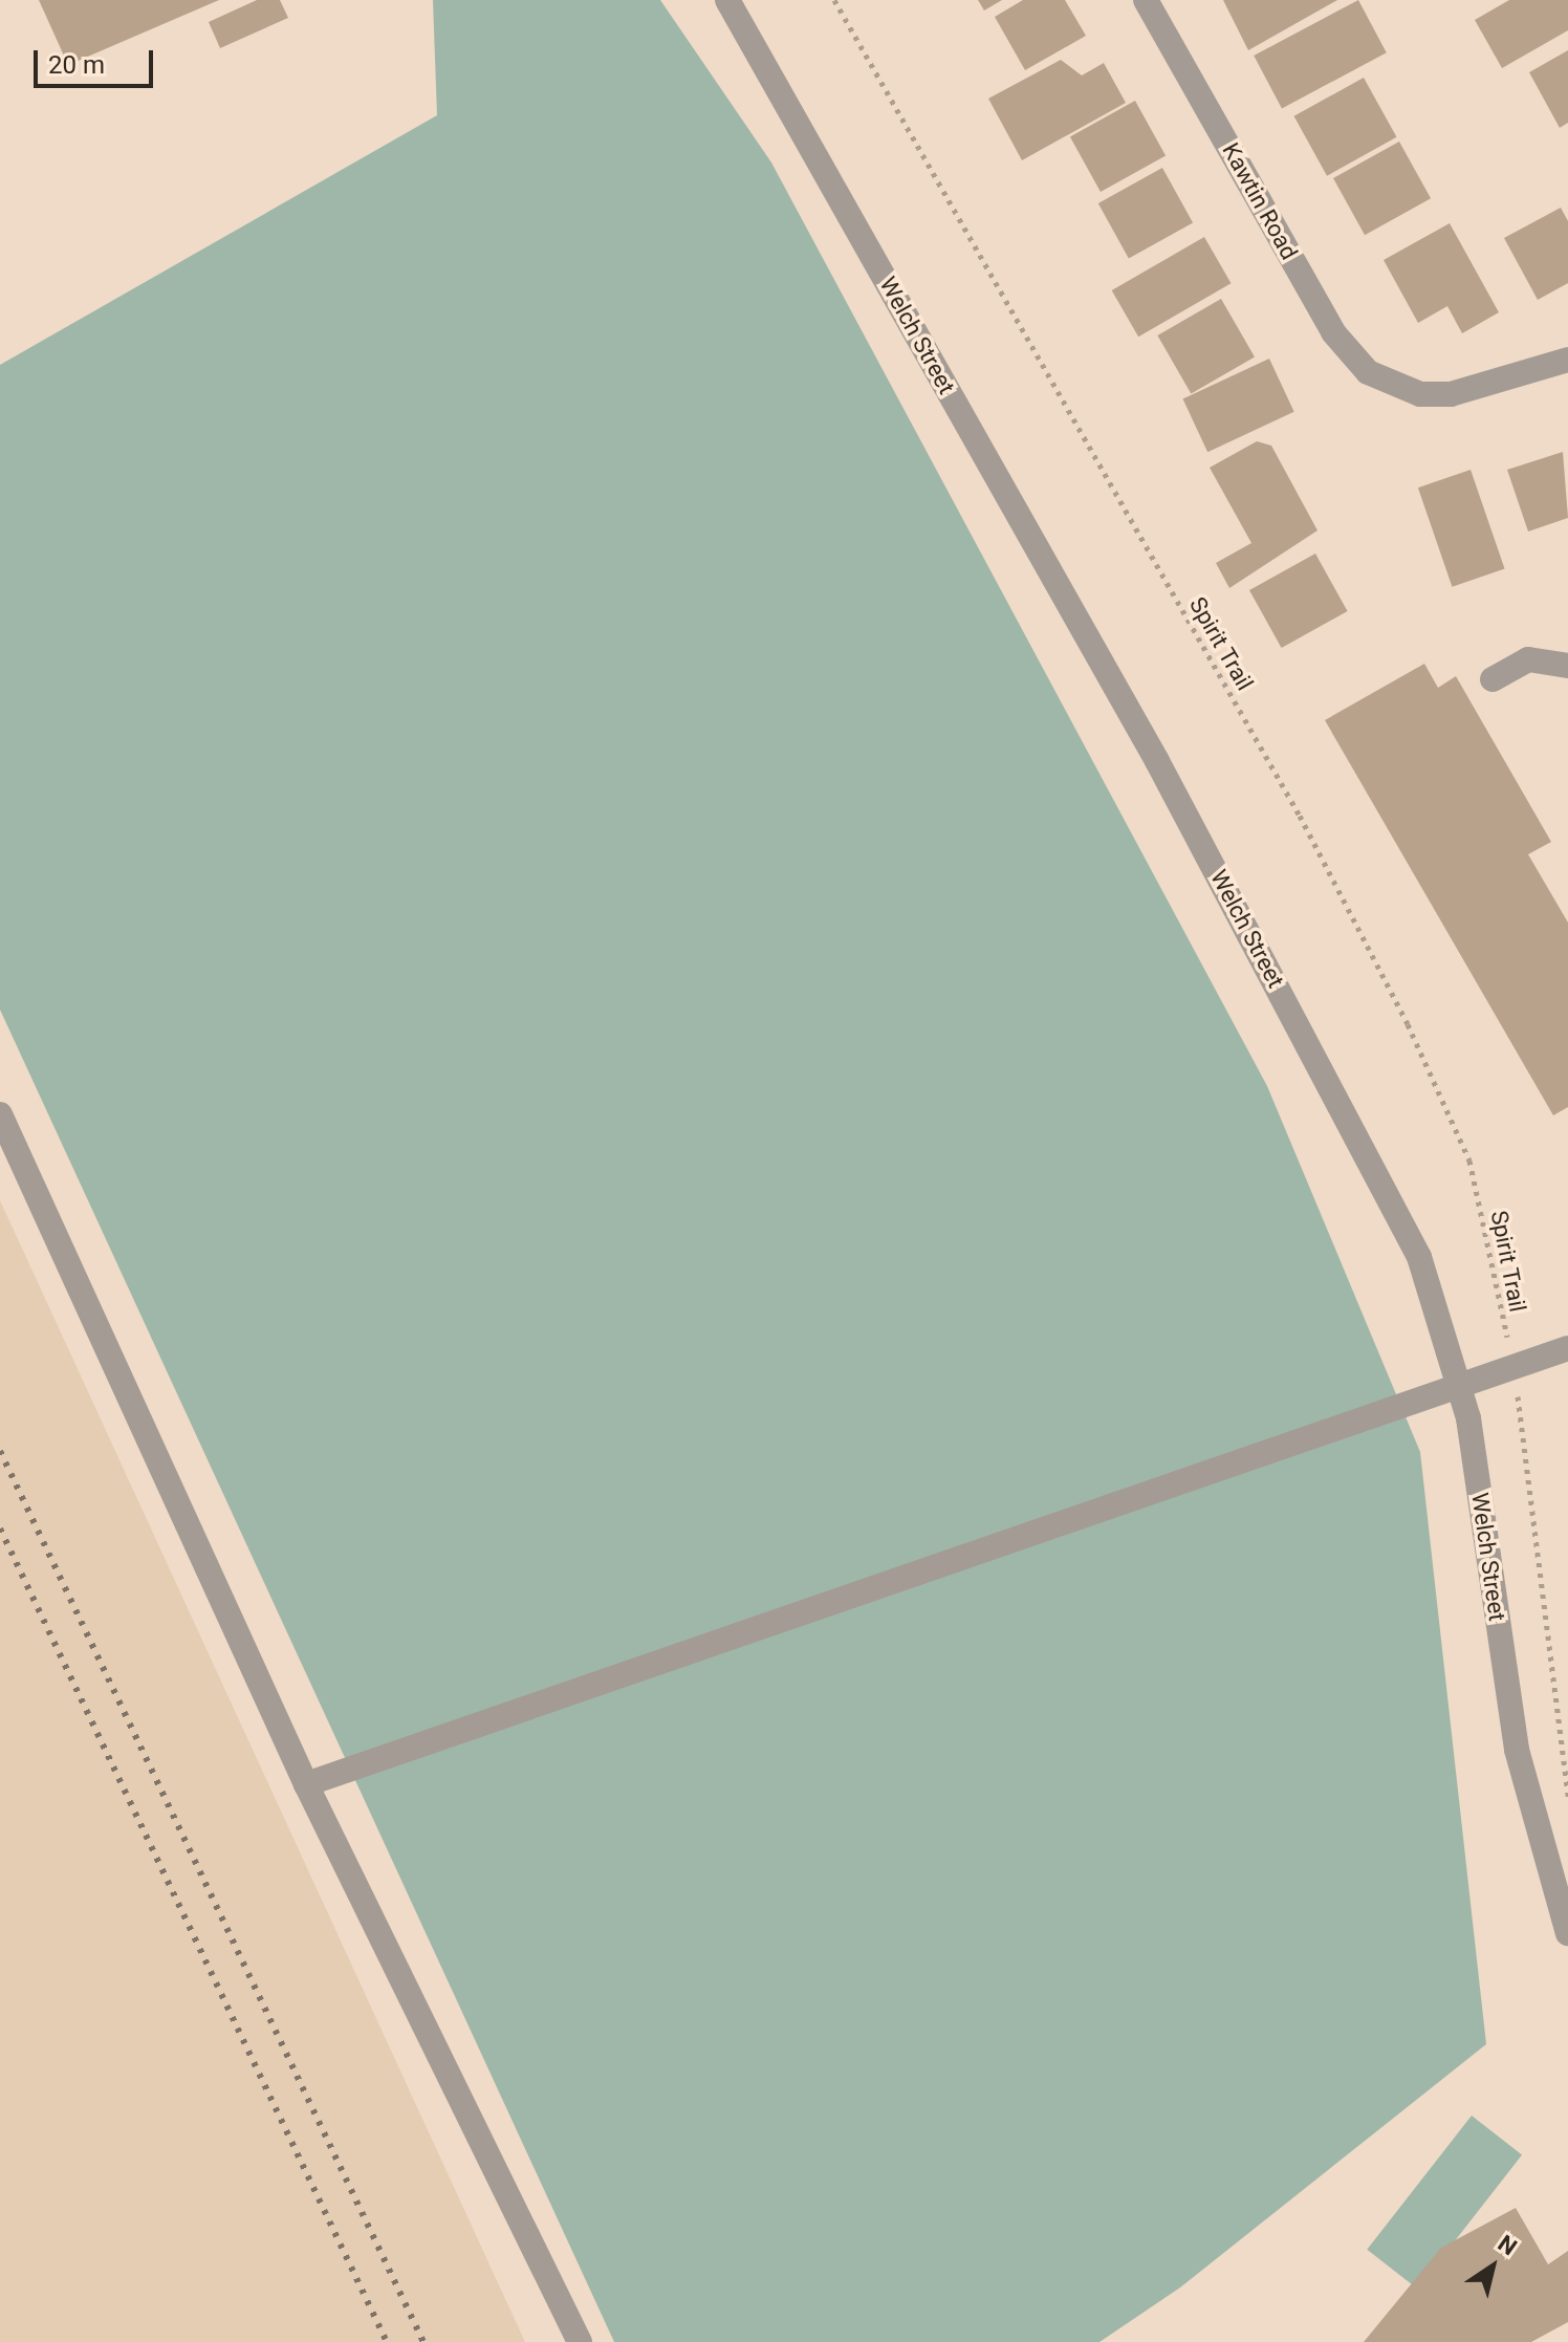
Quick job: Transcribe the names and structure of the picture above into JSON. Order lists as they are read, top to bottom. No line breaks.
{"streets":{"street":["Kawtin Road","Welch Street"],"path":["Spirit Trail"]},"scale_bar":"20 m","north":"top right"}
